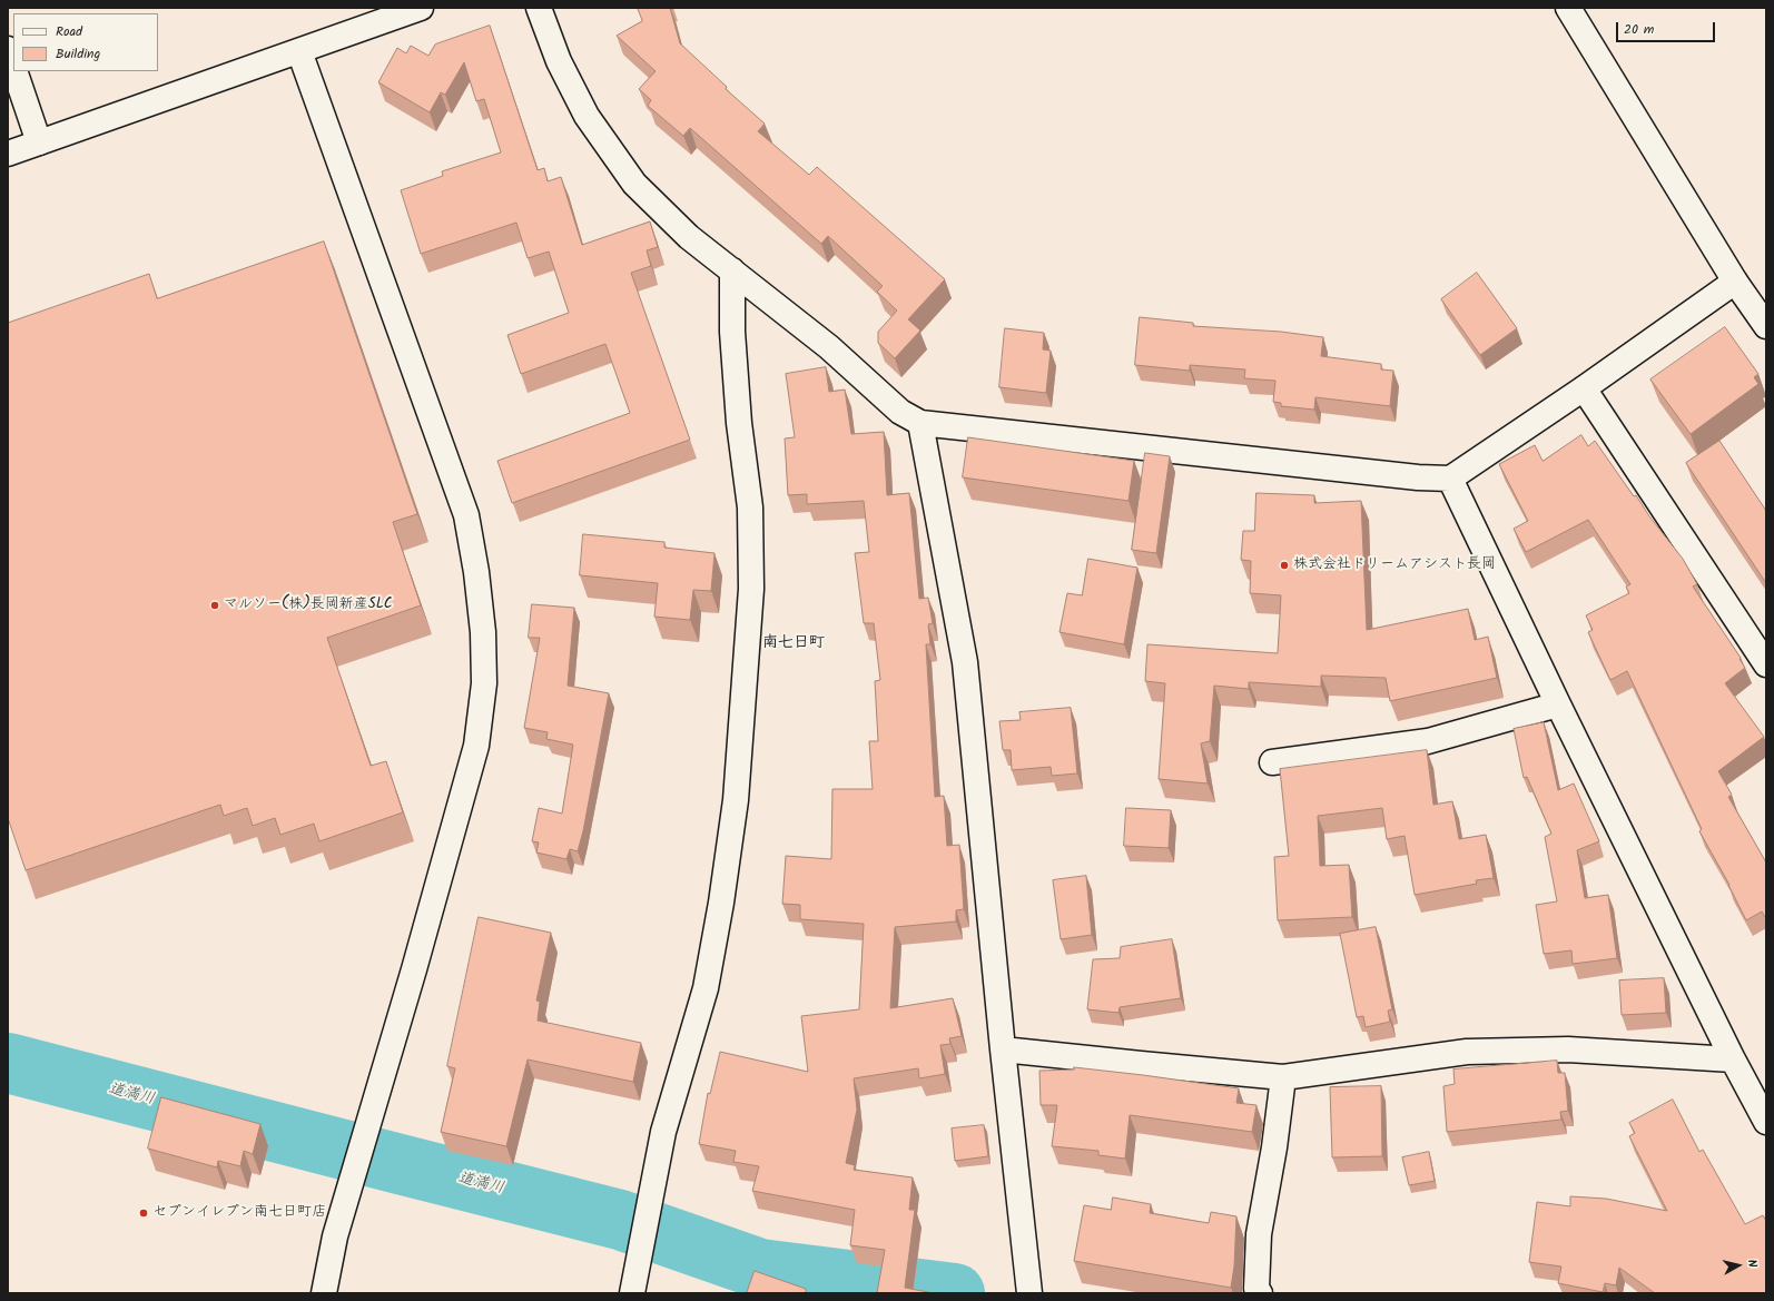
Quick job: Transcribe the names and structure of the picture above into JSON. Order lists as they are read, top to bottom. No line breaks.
{"districts":["南七日町"],"water":["道満川"],"places":["株式会社ドリームアシスト長岡","マルソー(株)長岡新産SLC","セブンイレブン南七日町店"],"legend":["Road","Building"],"scale_bar":"20 m","north":"right"}
